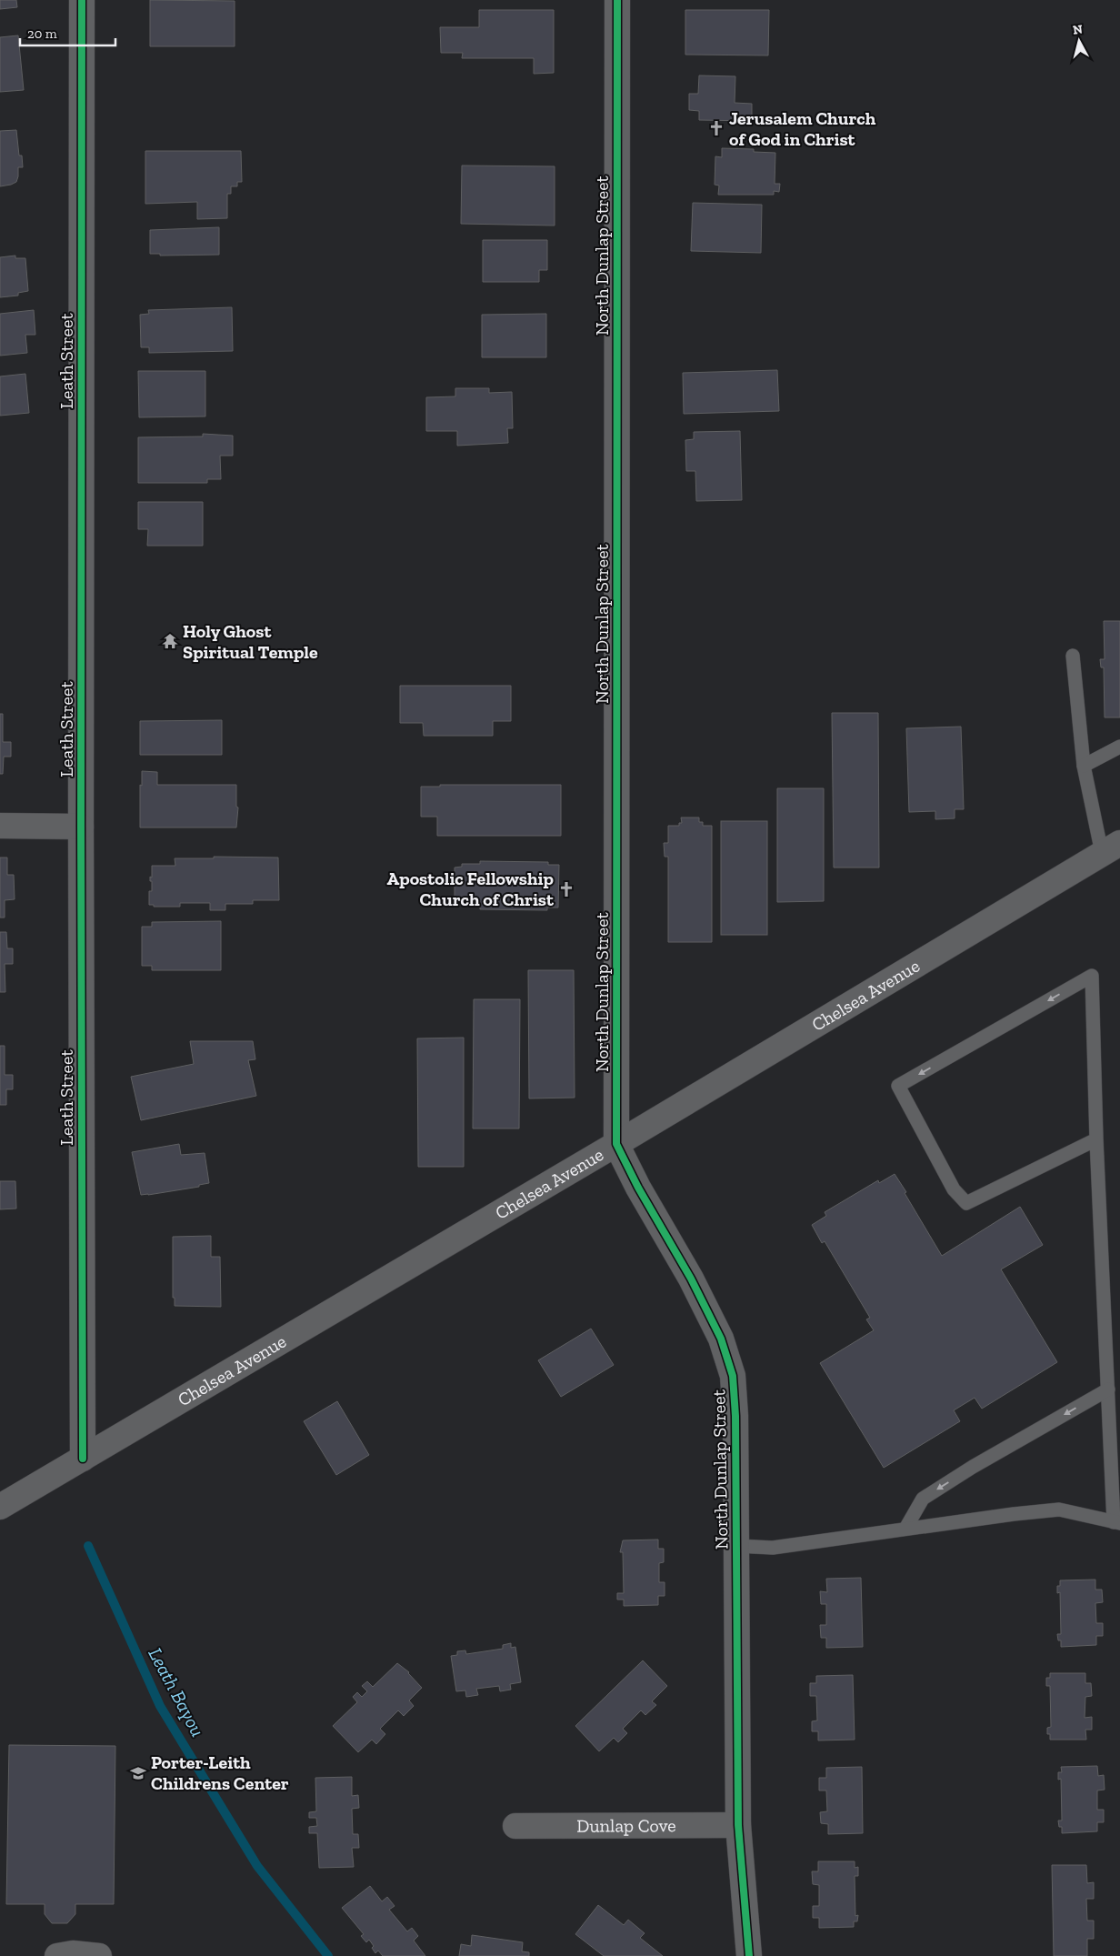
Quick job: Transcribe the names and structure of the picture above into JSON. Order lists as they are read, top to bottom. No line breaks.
{"streets":{"street":["North Dunlap Street","Leath Street","Chelsea Avenue","Dunlap Cove"]},"crossings":[["North Dunlap Street","Chelsea Avenue"],["North Dunlap Street","Dunlap Cove"],["Leath Street","Chelsea Avenue"]],"water":["Leath Bayou"],"places":{"church":["Jerusalem Church of God in Christ","Apostolic Fellowship Church of Christ"],"temple":["Holy Ghost Spiritual Temple"],"school or university":["Porter-Leith Childrens Center"]},"scale_bar":"20 m","north":"top"}
